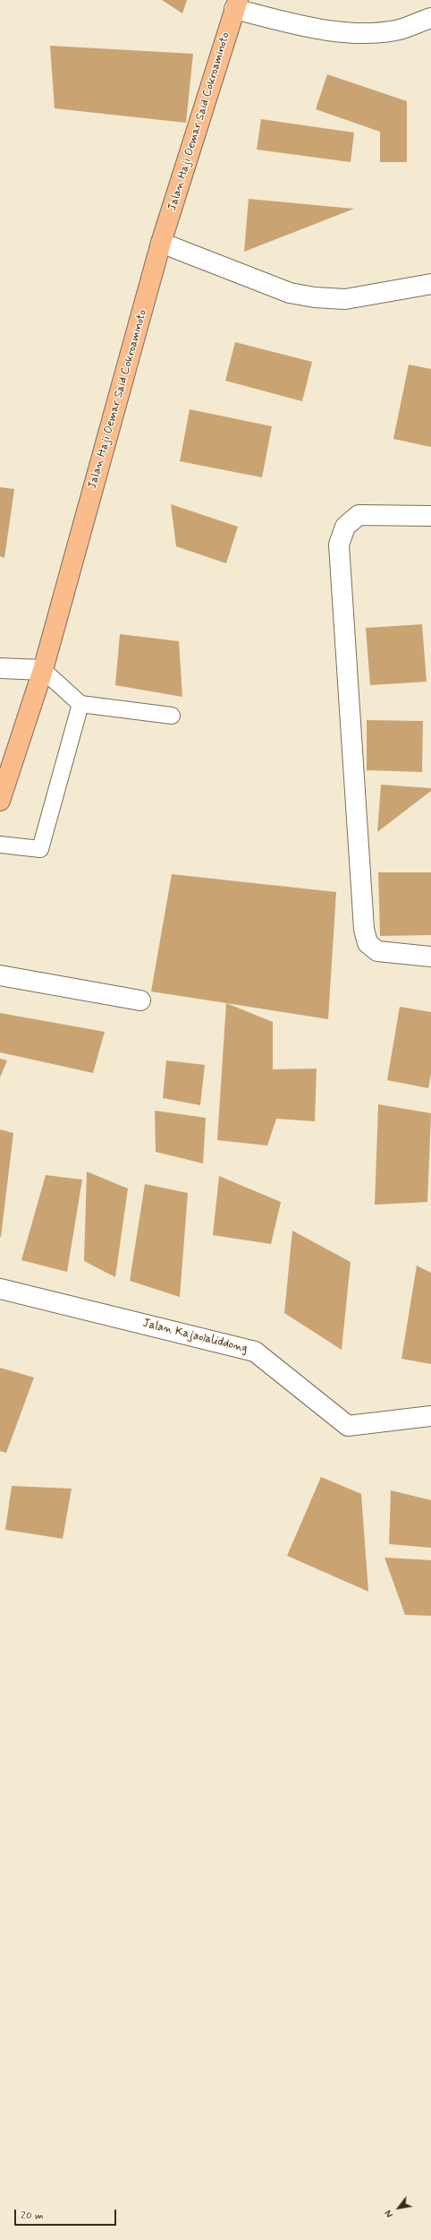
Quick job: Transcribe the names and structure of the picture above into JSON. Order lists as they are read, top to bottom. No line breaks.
{"streets":{"highway":["Jalan Haji Oemar Said Cokroaminoto"],"street":["Jalan Kajaolaliddong"]},"scale_bar":"20 m","north":"bottom left"}
